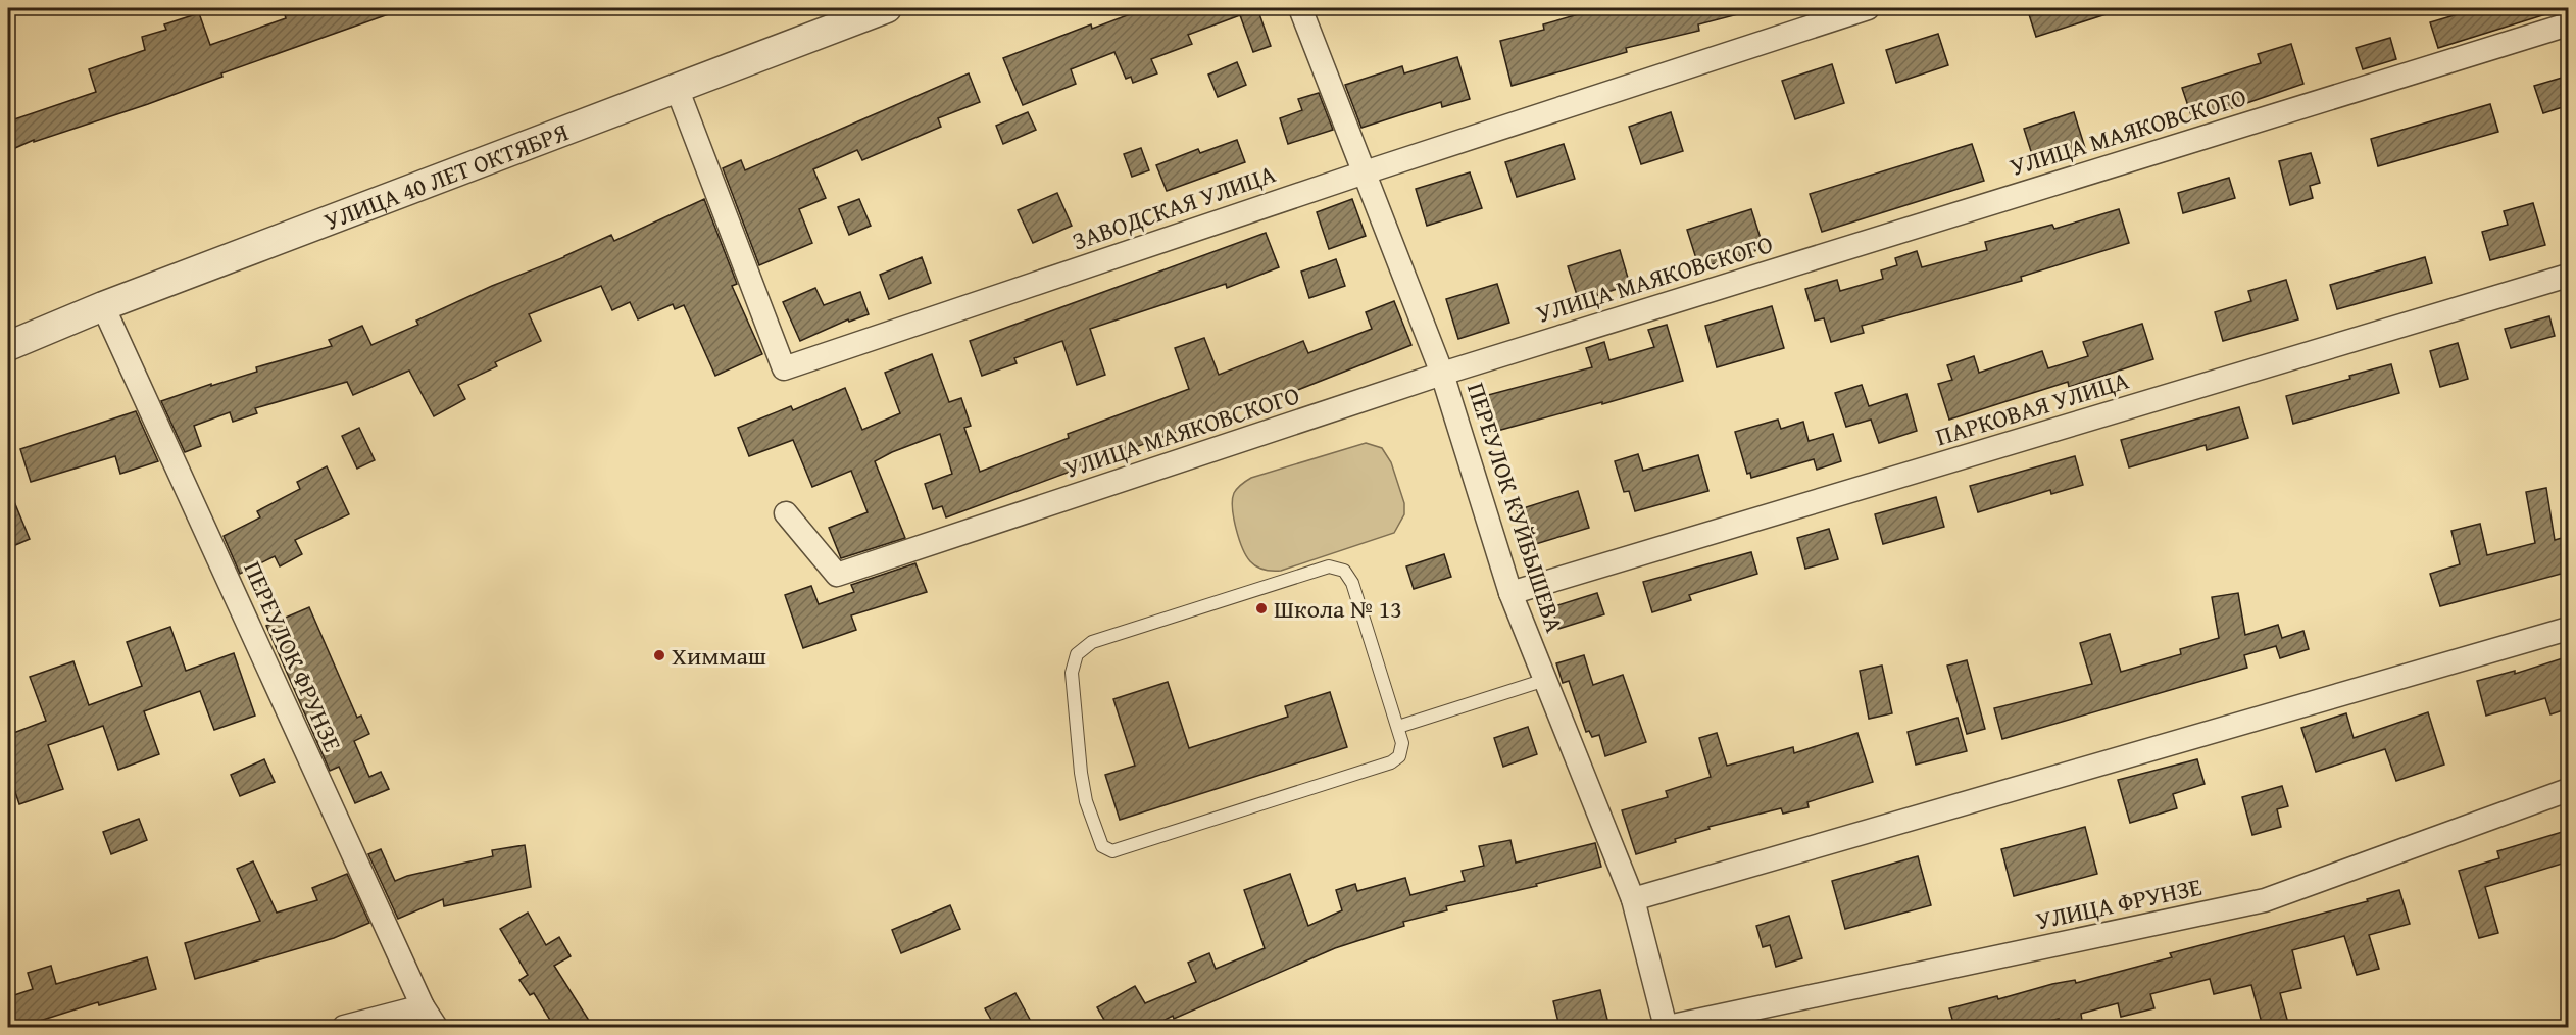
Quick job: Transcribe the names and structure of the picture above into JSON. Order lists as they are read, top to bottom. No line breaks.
{"streets":{"street":["УЛИЦА МАЯКОВСКОГО","УЛИЦА 40 ЛЕТ ОКТЯБРЯ","ЗАВОДСКАЯ УЛИЦА","ПАРКОВАЯ УЛИЦА","ПЕРЕУЛОК КУЙБЫШЕВА","ПЕРЕУЛОК ФРУНЗЕ","УЛИЦА ФРУНЗЕ"]},"crossings":[["УЛИЦА МАЯКОВСКОГО","ПЕРЕУЛОК КУЙБЫШЕВА"],["УЛИЦА 40 ЛЕТ ОКТЯБРЯ","ЗАВОДСКАЯ УЛИЦА"],["УЛИЦА 40 ЛЕТ ОКТЯБРЯ","ПЕРЕУЛОК ФРУНЗЕ"],["ЗАВОДСКАЯ УЛИЦА","ПЕРЕУЛОК КУЙБЫШЕВА"],["ПАРКОВАЯ УЛИЦА","ПЕРЕУЛОК КУЙБЫШЕВА"],["ПЕРЕУЛОК КУЙБЫШЕВА","УЛИЦА ФРУНЗЕ"]],"places":["Школа № 13","Химмаш"]}
